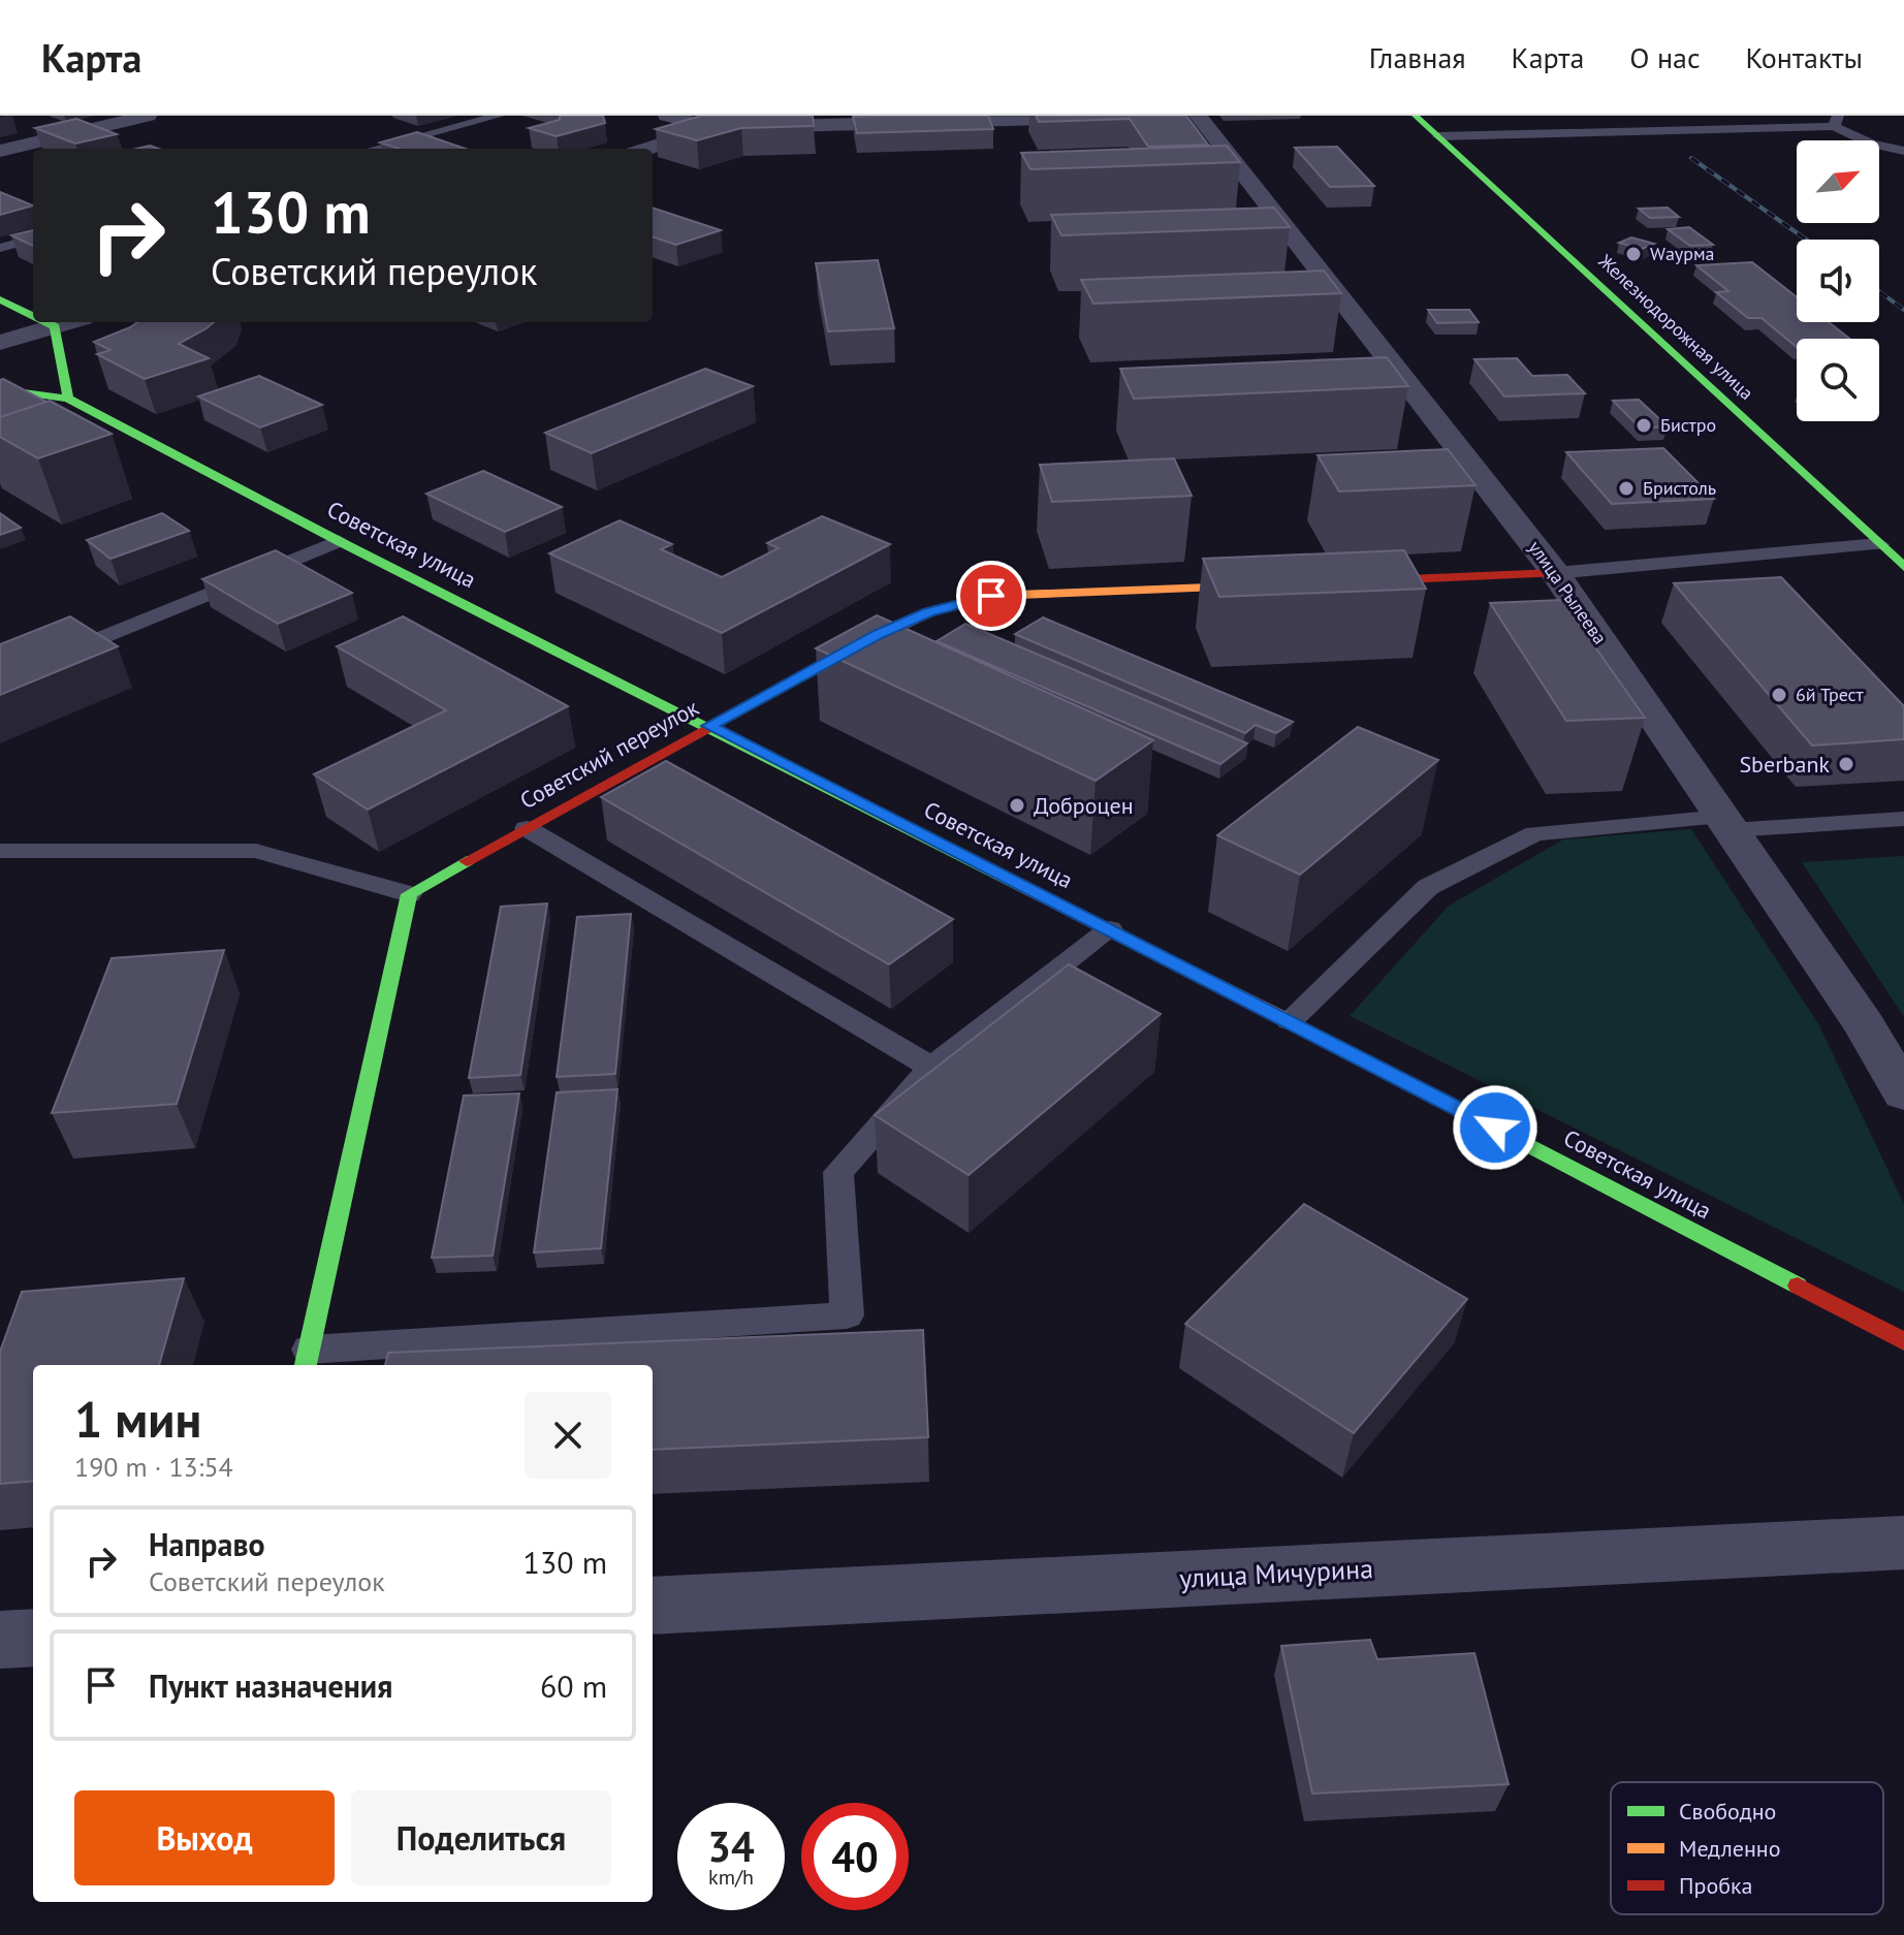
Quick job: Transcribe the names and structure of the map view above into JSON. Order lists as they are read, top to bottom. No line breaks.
{"streets":{"street":["Железнодорожная улица","Советская улица","улица Рылеева","Советский переулок","улица Мичурина"]},"crossings":[["Советская улица","Советский переулок"]],"places":["Wаурма","Бистро","Бристоль","6й Трест","Sberbank","Доброцен"],"legend":["Свободно","Медленно","Пробка"],"north":"top right","page":{"header":"Карта","nav":["Главная","Карта","О нас","Контакты"],"turn":["130 m","Советский переулок"],"heading":["1 мин","190 m · 13:54"],"list":[{"name":"Направо","note":"Советский переулок","value":"130 m"},{"name":"Пункт назначения","value":"60 m"}],"buttons":["Выход","Поделиться"],"speed":"34 km/h","limit":"40"}}
